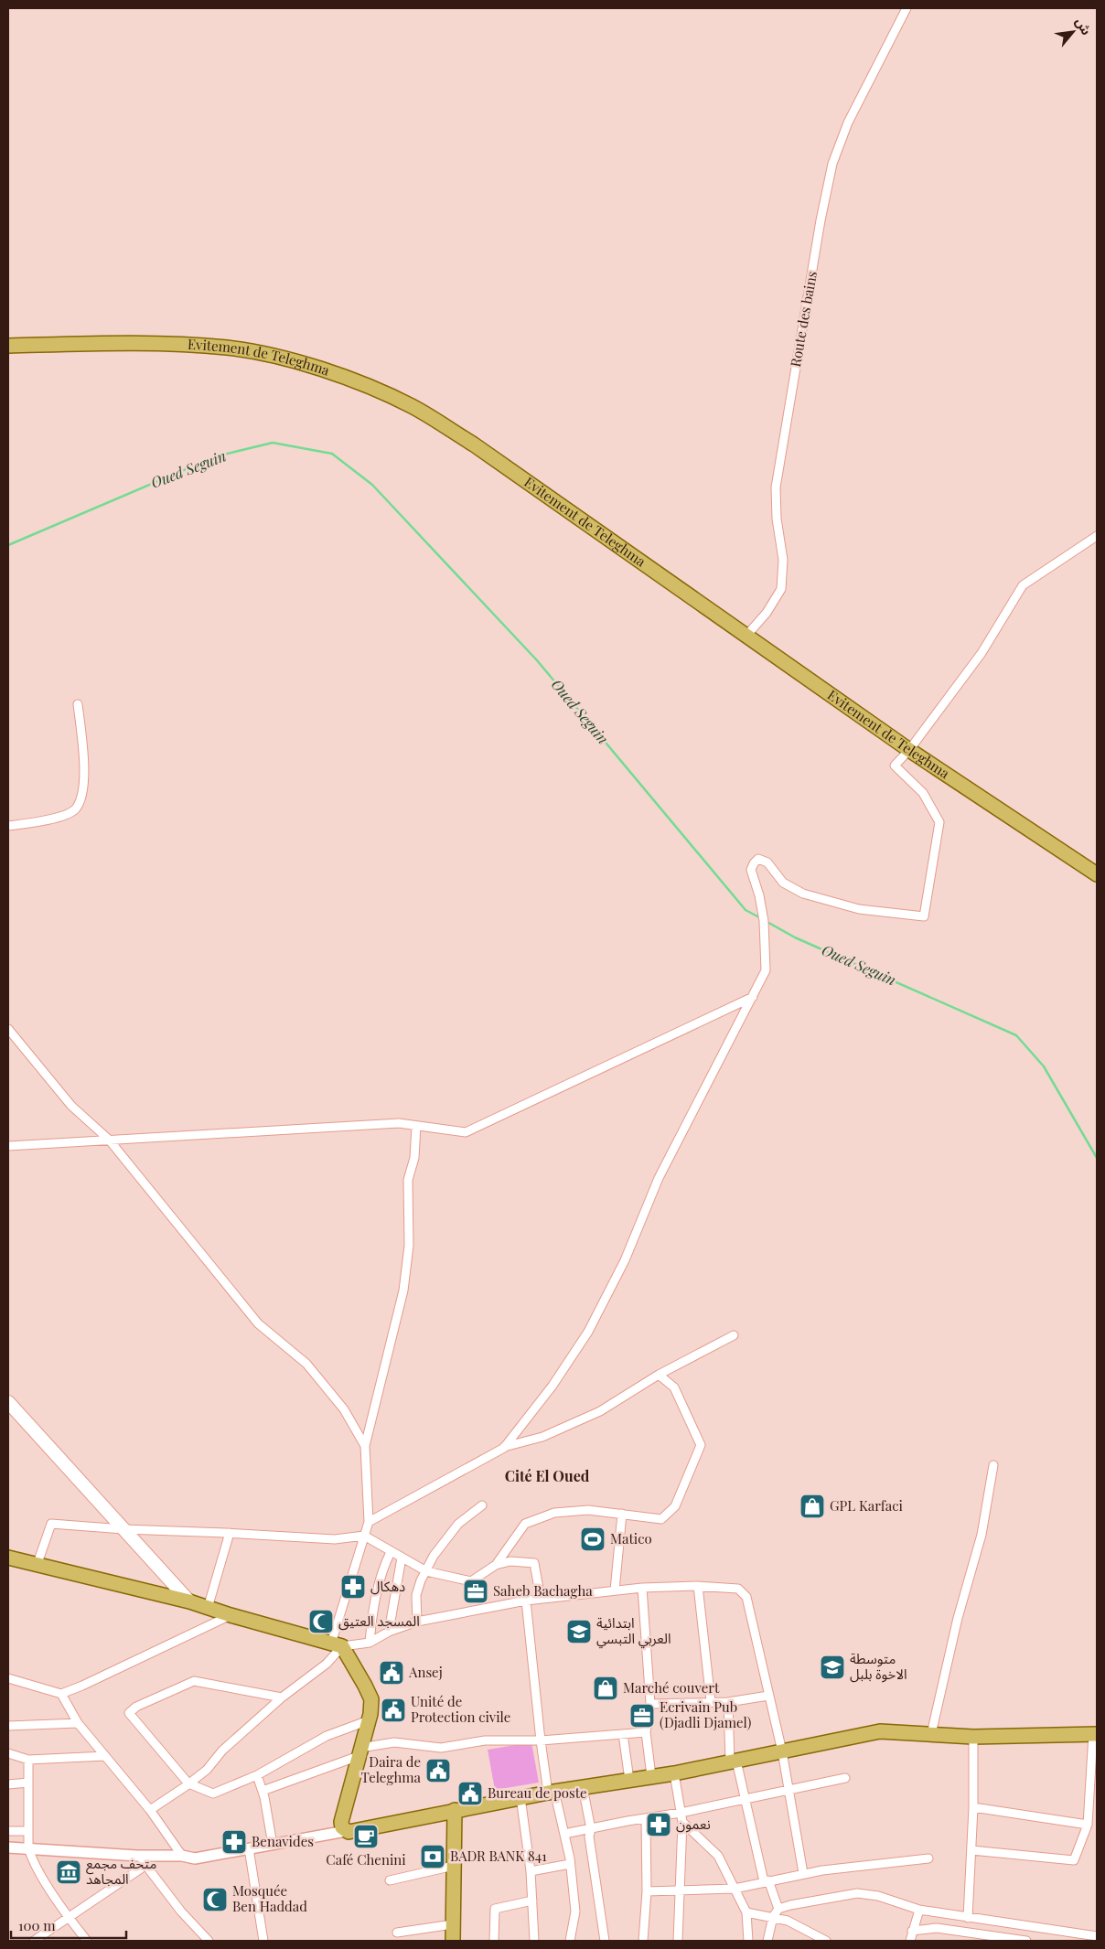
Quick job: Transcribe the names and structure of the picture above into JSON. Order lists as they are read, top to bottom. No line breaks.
{"streets":{"main road":["Evitement de Teleghma"],"street":["Route des bains"]},"crossings":[["Route des bains","Evitement de Teleghma"]],"districts":["Cité El Oued"],"water":["Oued Seguin"],"places":{"shop":["GPL Karfaci","Marché couvert"],"sports":["Matico"],"pharmacy":["دهكال","نعمون","Benavides"],"office":["Saheb Bachagha","Ecrivain Pub (Djadli Djamel)"],"mosque":["المسجد العتيق","Mosquée Ben Haddad"],"school or university":["ابتدائية العربي التبسي","متوسطة الاخوة بلبل"],"public building":["Ansej","Unité de Protection civile","Daira de Teleghma","Bureau de poste"],"cafe":["Café Chenini"],"bank":["BADR BANK 841"],"museum":["متحف مجمع المجاهد"]},"scale_bar":"100 m","north":"top right"}
